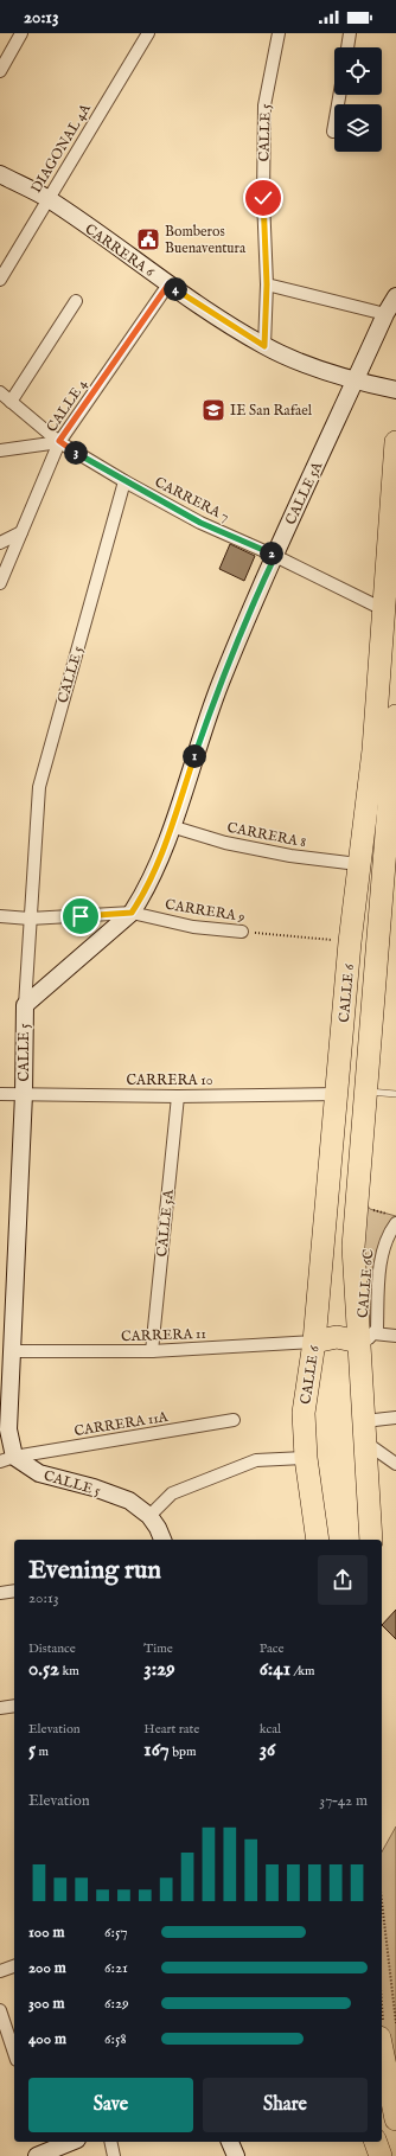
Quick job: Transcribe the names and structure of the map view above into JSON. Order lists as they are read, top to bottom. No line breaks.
{"streets":{"highway":["CALLE 6"],"main road":["CALLE 5","CARRERA 6","CALLE 5A"],"street":["DIAGONAL 4A","CALLE 4","CARRERA 7","CARRERA 8","CARRERA 9","CARRERA 10","CALLE 6C","CARRERA 11","CARRERA 11A"]},"crossings":[["CALLE 5","CARRERA 6"],["CALLE 5","CALLE 5A"],["CALLE 5","CARRERA 7"],["CALLE 5","CARRERA 9"],["CALLE 5","CARRERA 10"],["CALLE 5","CARRERA 11"],["CALLE 5","CARRERA 11A"],["DIAGONAL 4A","CARRERA 6"],["CARRERA 6","CALLE 4"],["CARRERA 6","CALLE 5A"],["CALLE 4","CARRERA 7"],["CALLE 5A","CARRERA 7"],["CALLE 5A","CARRERA 8"],["CALLE 5A","CARRERA 9"],["CALLE 5A","CARRERA 10"],["CALLE 5A","CARRERA 11"],["CARRERA 7","CALLE 6"],["CARRERA 8","CALLE 6"],["CARRERA 9","CALLE 6"],["CALLE 6","CARRERA 10"],["CALLE 6","CALLE 6C"],["CALLE 6","CARRERA 11"]],"places":{"public building":["Bomberos Buenaventura"],"school or university":["IE San Rafael"]},"page":{"status":"20:13","pins":["4","3","2","1"],"heading":["Evening run","20:13"],"stats":[["Distance","0.52 km"],["Time","3:29"],["Pace","6:41 /km"],["Elevation","5 m"],["Heart rate","167 bpm"],["kcal","36"]],"chart":["Elevation","37–42 m"],"list":[{"name":"100 m","note":"6:57"},{"name":"200 m","note":"6:21"},{"name":"300 m","note":"6:29"},{"name":"400 m","note":"6:58"}],"buttons":["Save","Share"]}}
